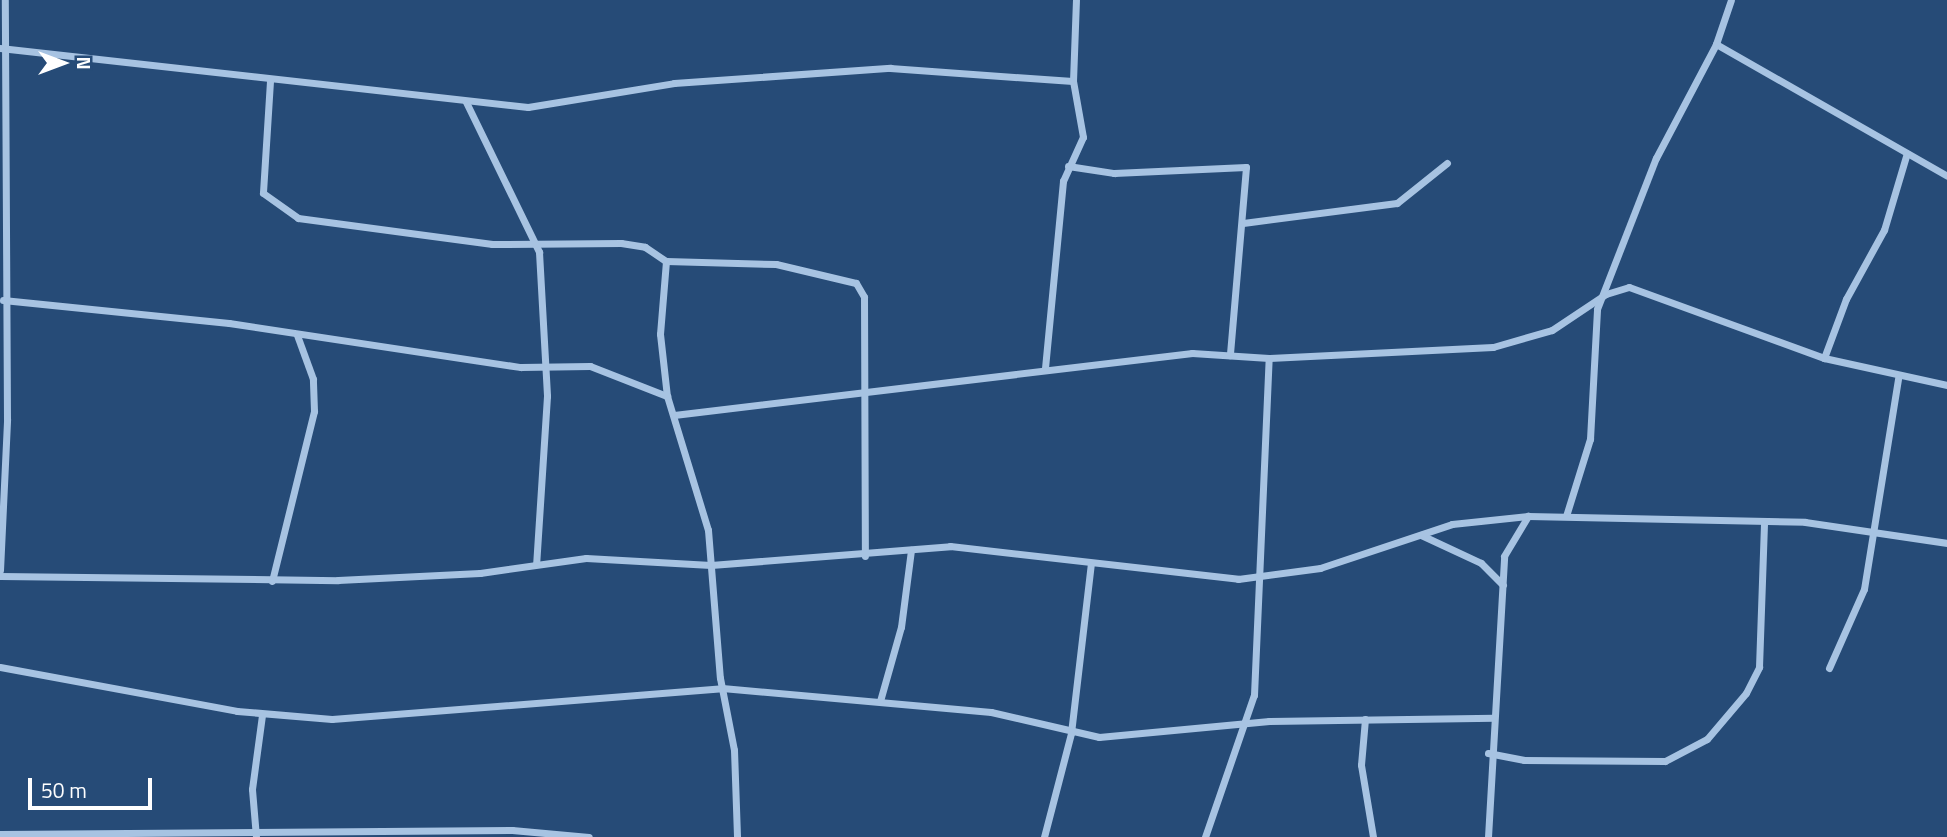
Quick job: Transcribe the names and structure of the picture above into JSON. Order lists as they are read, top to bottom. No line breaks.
{"scale_bar":"50 m","north":"right"}
